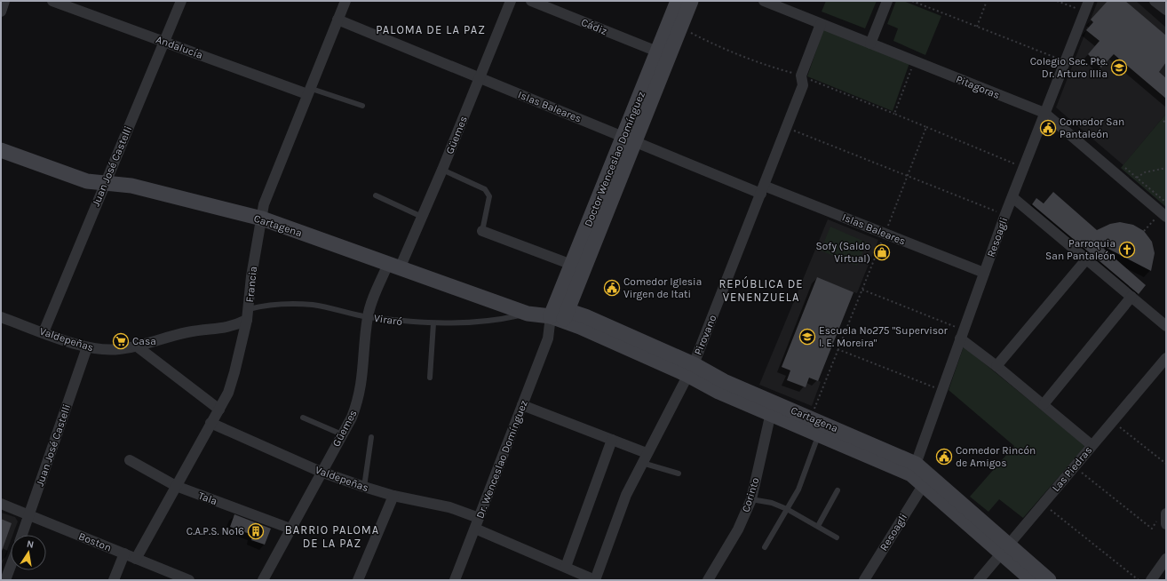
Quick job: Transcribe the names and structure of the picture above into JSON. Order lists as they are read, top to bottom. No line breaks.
{"streets":{"main road":["Doctor Wenceslao Domínguez","Cartagena"],"street":["Cádiz","Andalucía","Pitagoras","Islas Baleares","Güemes","Juan José Castelli","Resoagli","Francia","Viraró","Pirovano","Valdepeñas","Dr. Wenceslao Domínguez","Las Piedras","Corinto","Tala","Boston"]},"crossings":[["Cádiz","Doctor Wenceslao Domínguez"],["Andalucía","Juan José Castelli"],["Andalucía","Francia"],["Pitagoras","Resoagli"],["Pitagoras","Pirovano"],["Islas Baleares","Güemes"],["Islas Baleares","Doctor Wenceslao Domínguez"],["Islas Baleares","Resoagli"],["Islas Baleares","Francia"],["Islas Baleares","Pirovano"],["Güemes","Cartagena"],["Güemes","Viraró"],["Güemes","Valdepeñas"],["Güemes","Tala"],["Doctor Wenceslao Domínguez","Cartagena"],["Doctor Wenceslao Domínguez","Dr. Wenceslao Domínguez"],["Juan José Castelli","Cartagena"],["Juan José Castelli","Valdepeñas"],["Juan José Castelli","Boston"],["Cartagena","Resoagli"],["Cartagena","Francia"],["Cartagena","Viraró"],["Cartagena","Pirovano"],["Cartagena","Dr. Wenceslao Domínguez"],["Cartagena","Las Piedras"],["Cartagena","Corinto"],["Francia","Viraró"],["Francia","Valdepeñas"],["Francia","Tala"],["Francia","Boston"],["Viraró","Valdepeñas"],["Valdepeñas","Dr. Wenceslao Domínguez"]],"districts":["PALOMA DE LA PAZ","REPÚBLICA DE VENENZUELA","BARRIO PALOMA DE LA PAZ"],"places":{"school or university":["Colegio Sec. Pte. Dr. Arturo Illia","Escuela Nº275 \"Supervisor I. E. Moreira\""],"public building":["Comedor San Pantaleón","Comedor Iglesia Virgen de Itati","Comedor Rincón de Amigos"],"church":["Parroquia San Pantaleón"],"shop":["Sofy (Saldo Virtual)"],"supermarket":["Casa"],"building":["C.A.P.S. Nº16"]},"north":"top"}
